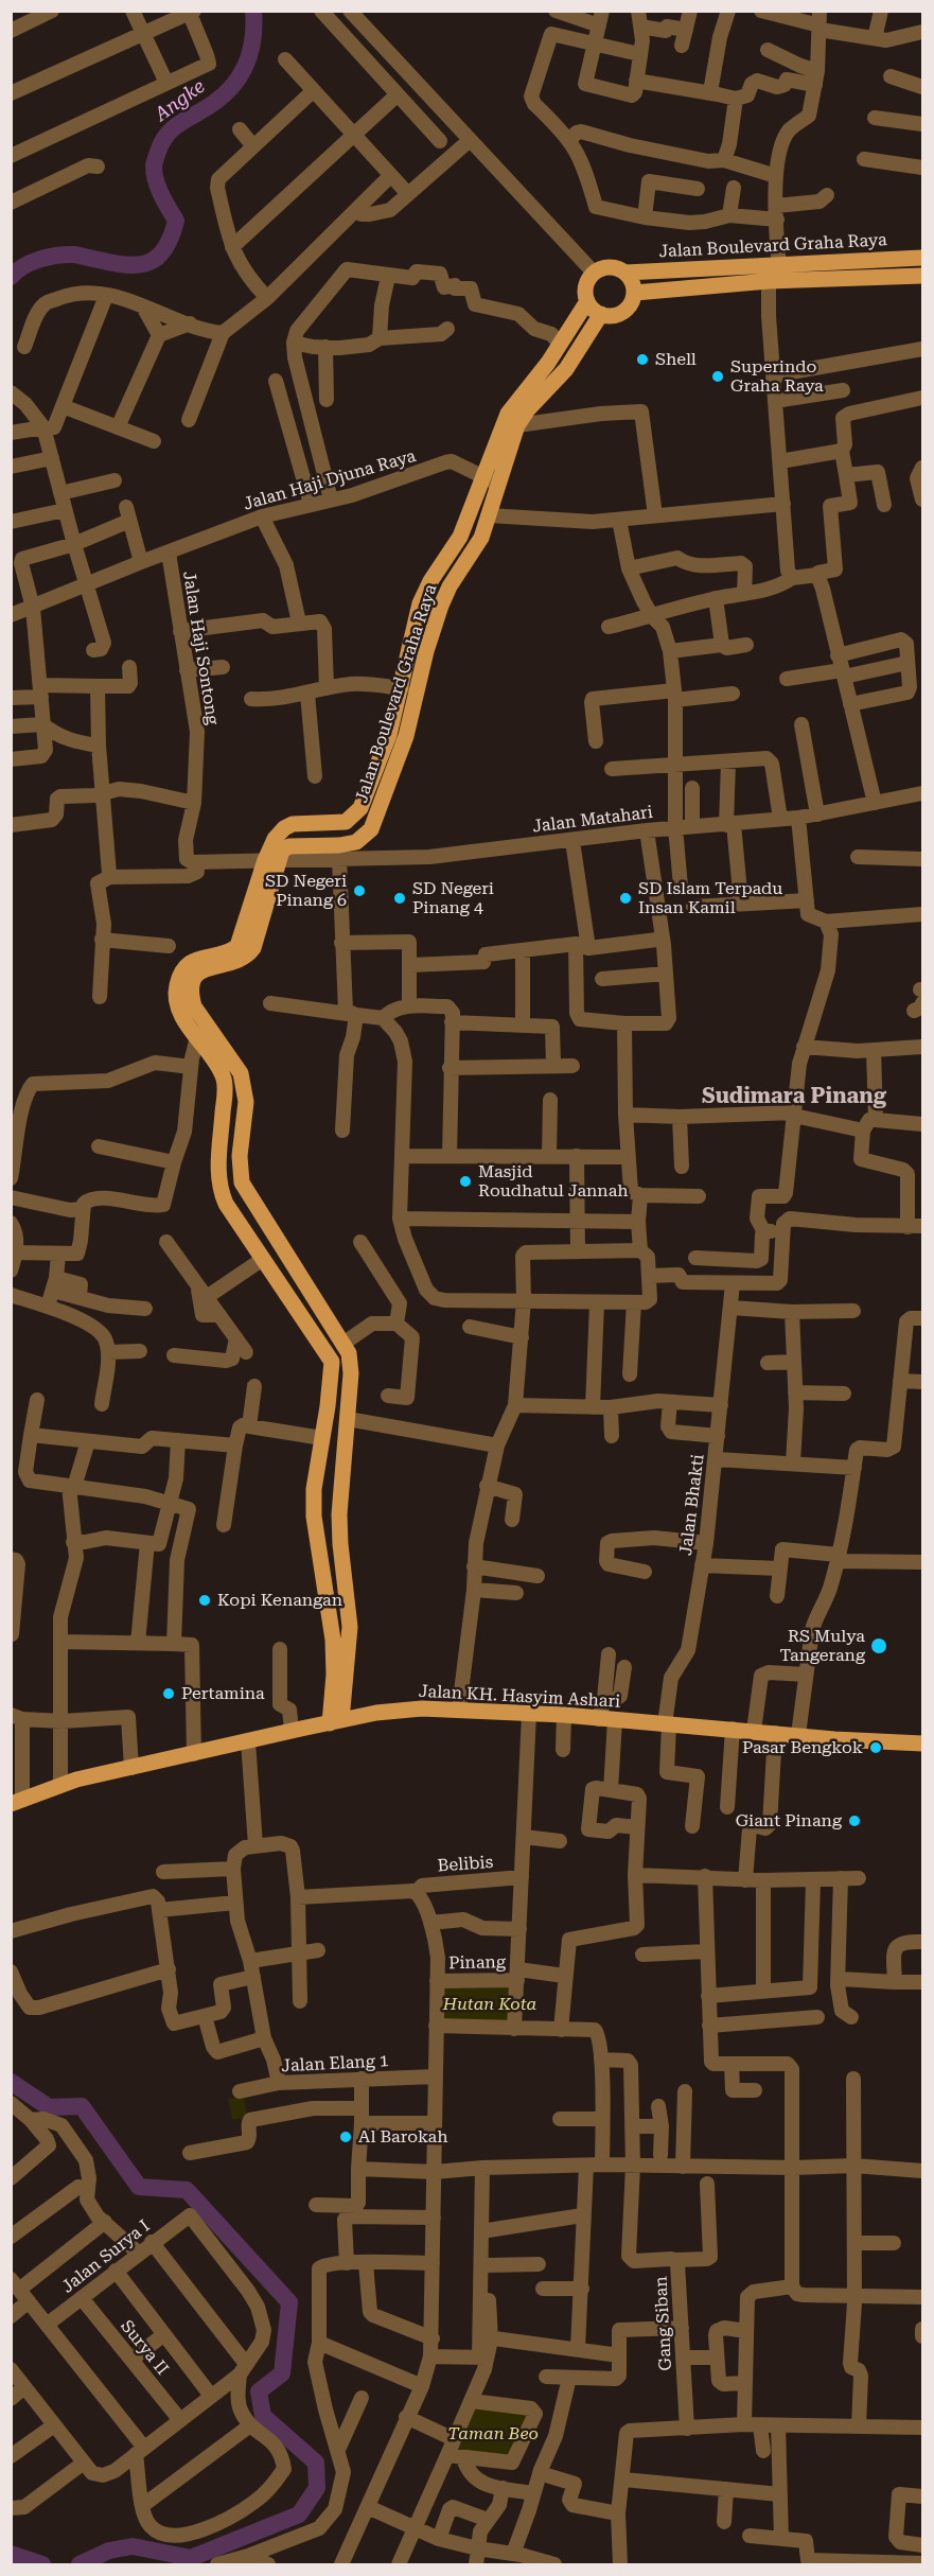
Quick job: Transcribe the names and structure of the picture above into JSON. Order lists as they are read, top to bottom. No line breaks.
{"streets":{"main road":["Jalan Boulevard Graha Raya","Jalan KH. Hasyim Ashari"],"street":["Jalan Haji Djuna Raya","Jalan Haji Sontong","Jalan Matahari","Jalan Bhakti","Belibis","Pinang","Jalan Elang 1","Jalan Surya I","Gang Siban","Surya II"]},"crossings":[["Jalan Boulevard Graha Raya","Jalan Haji Djuna Raya"],["Jalan Boulevard Graha Raya","Jalan Matahari"],["Jalan Boulevard Graha Raya","Jalan KH. Hasyim Ashari"],["Jalan Haji Djuna Raya","Jalan Haji Sontong"],["Jalan Bhakti","Jalan KH. Hasyim Ashari"],["Jalan Surya I","Surya II"]],"districts":["Sudimara Pinang"],"water":["Angke"],"parks":["Hutan Kota","Taman Beo"],"places":["Shell","Superindo Graha Raya","SD Negeri Pinang 6","SD Negeri Pinang 4","SD Islam Terpadu Insan Kamil","Masjid Roudhatul Jannah","Kopi Kenangan","RS Mulya Tangerang","Pertamina","Pasar Bengkok","Giant Pinang","Al Barokah"]}
